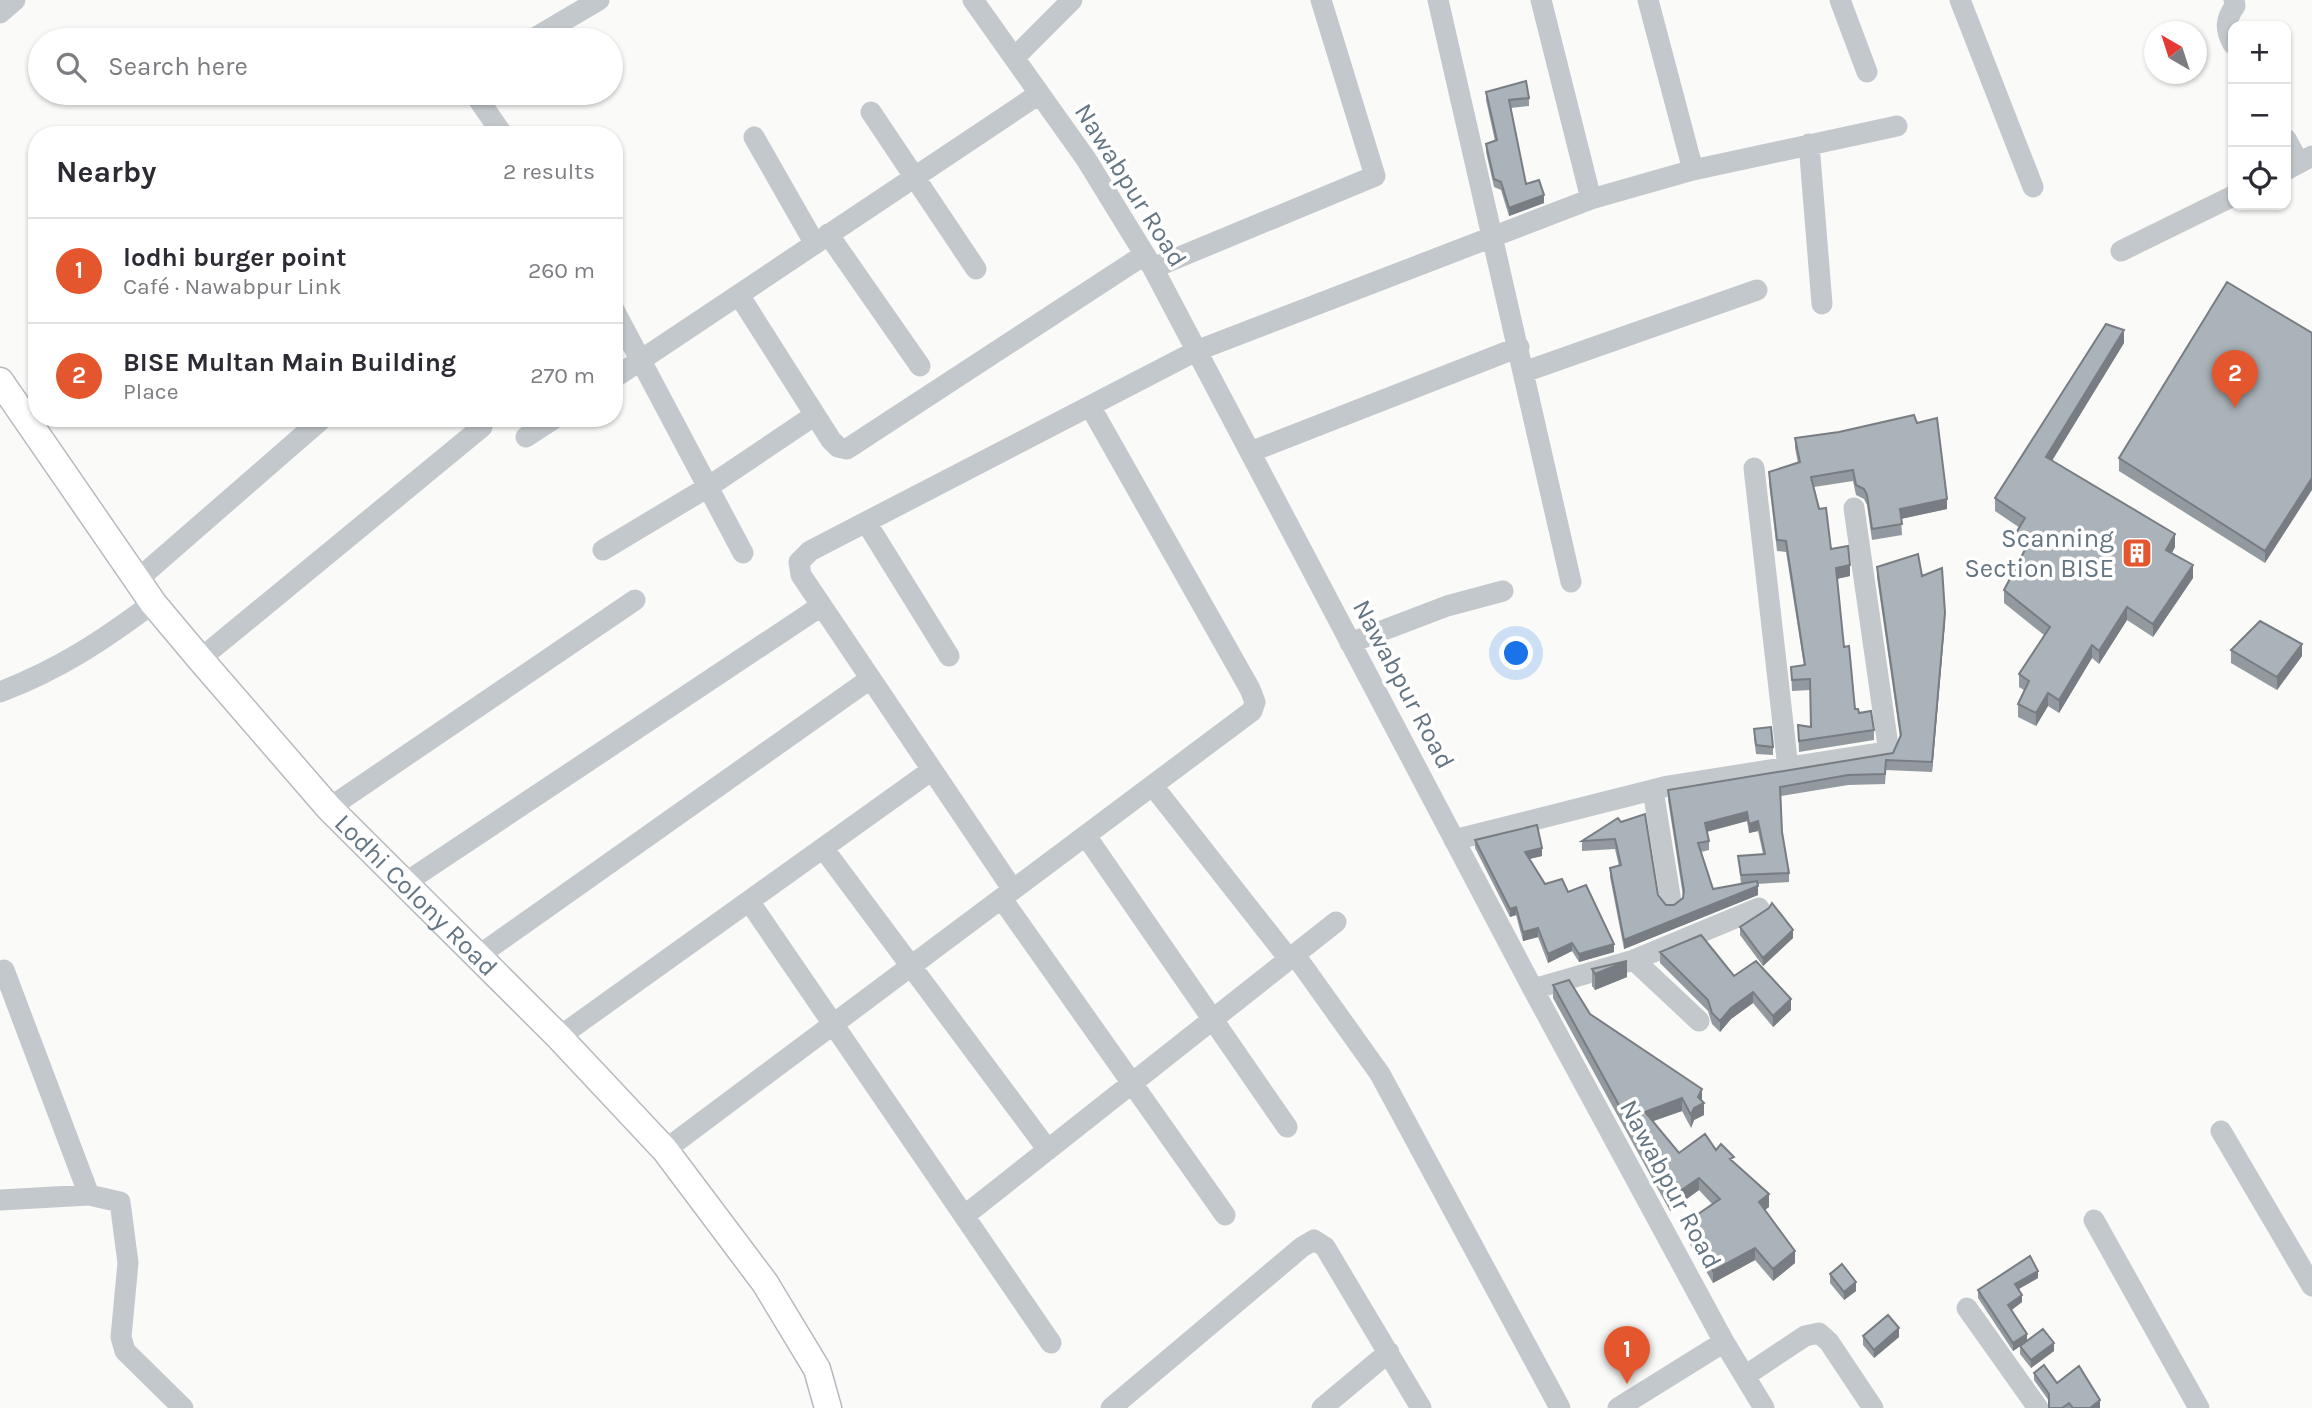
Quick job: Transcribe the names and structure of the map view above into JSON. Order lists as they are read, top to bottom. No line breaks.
{"streets":{"main road":["Lodhi Colony Road"],"street":["Nawabpur Road"]},"places":{"building":["Scanning Section BISE"]},"north":"top left","page":{"map_buttons":["+","−"],"search":"Search here","heading":["Nearby","2 results"],"list":[{"mark":"1","name":"lodhi burger point","note":"Café · Nawabpur Link","value":"260 m"},{"mark":"2","name":"BISE Multan Main Building","note":"Place","value":"270 m"}],"pins":["2","1"]}}
